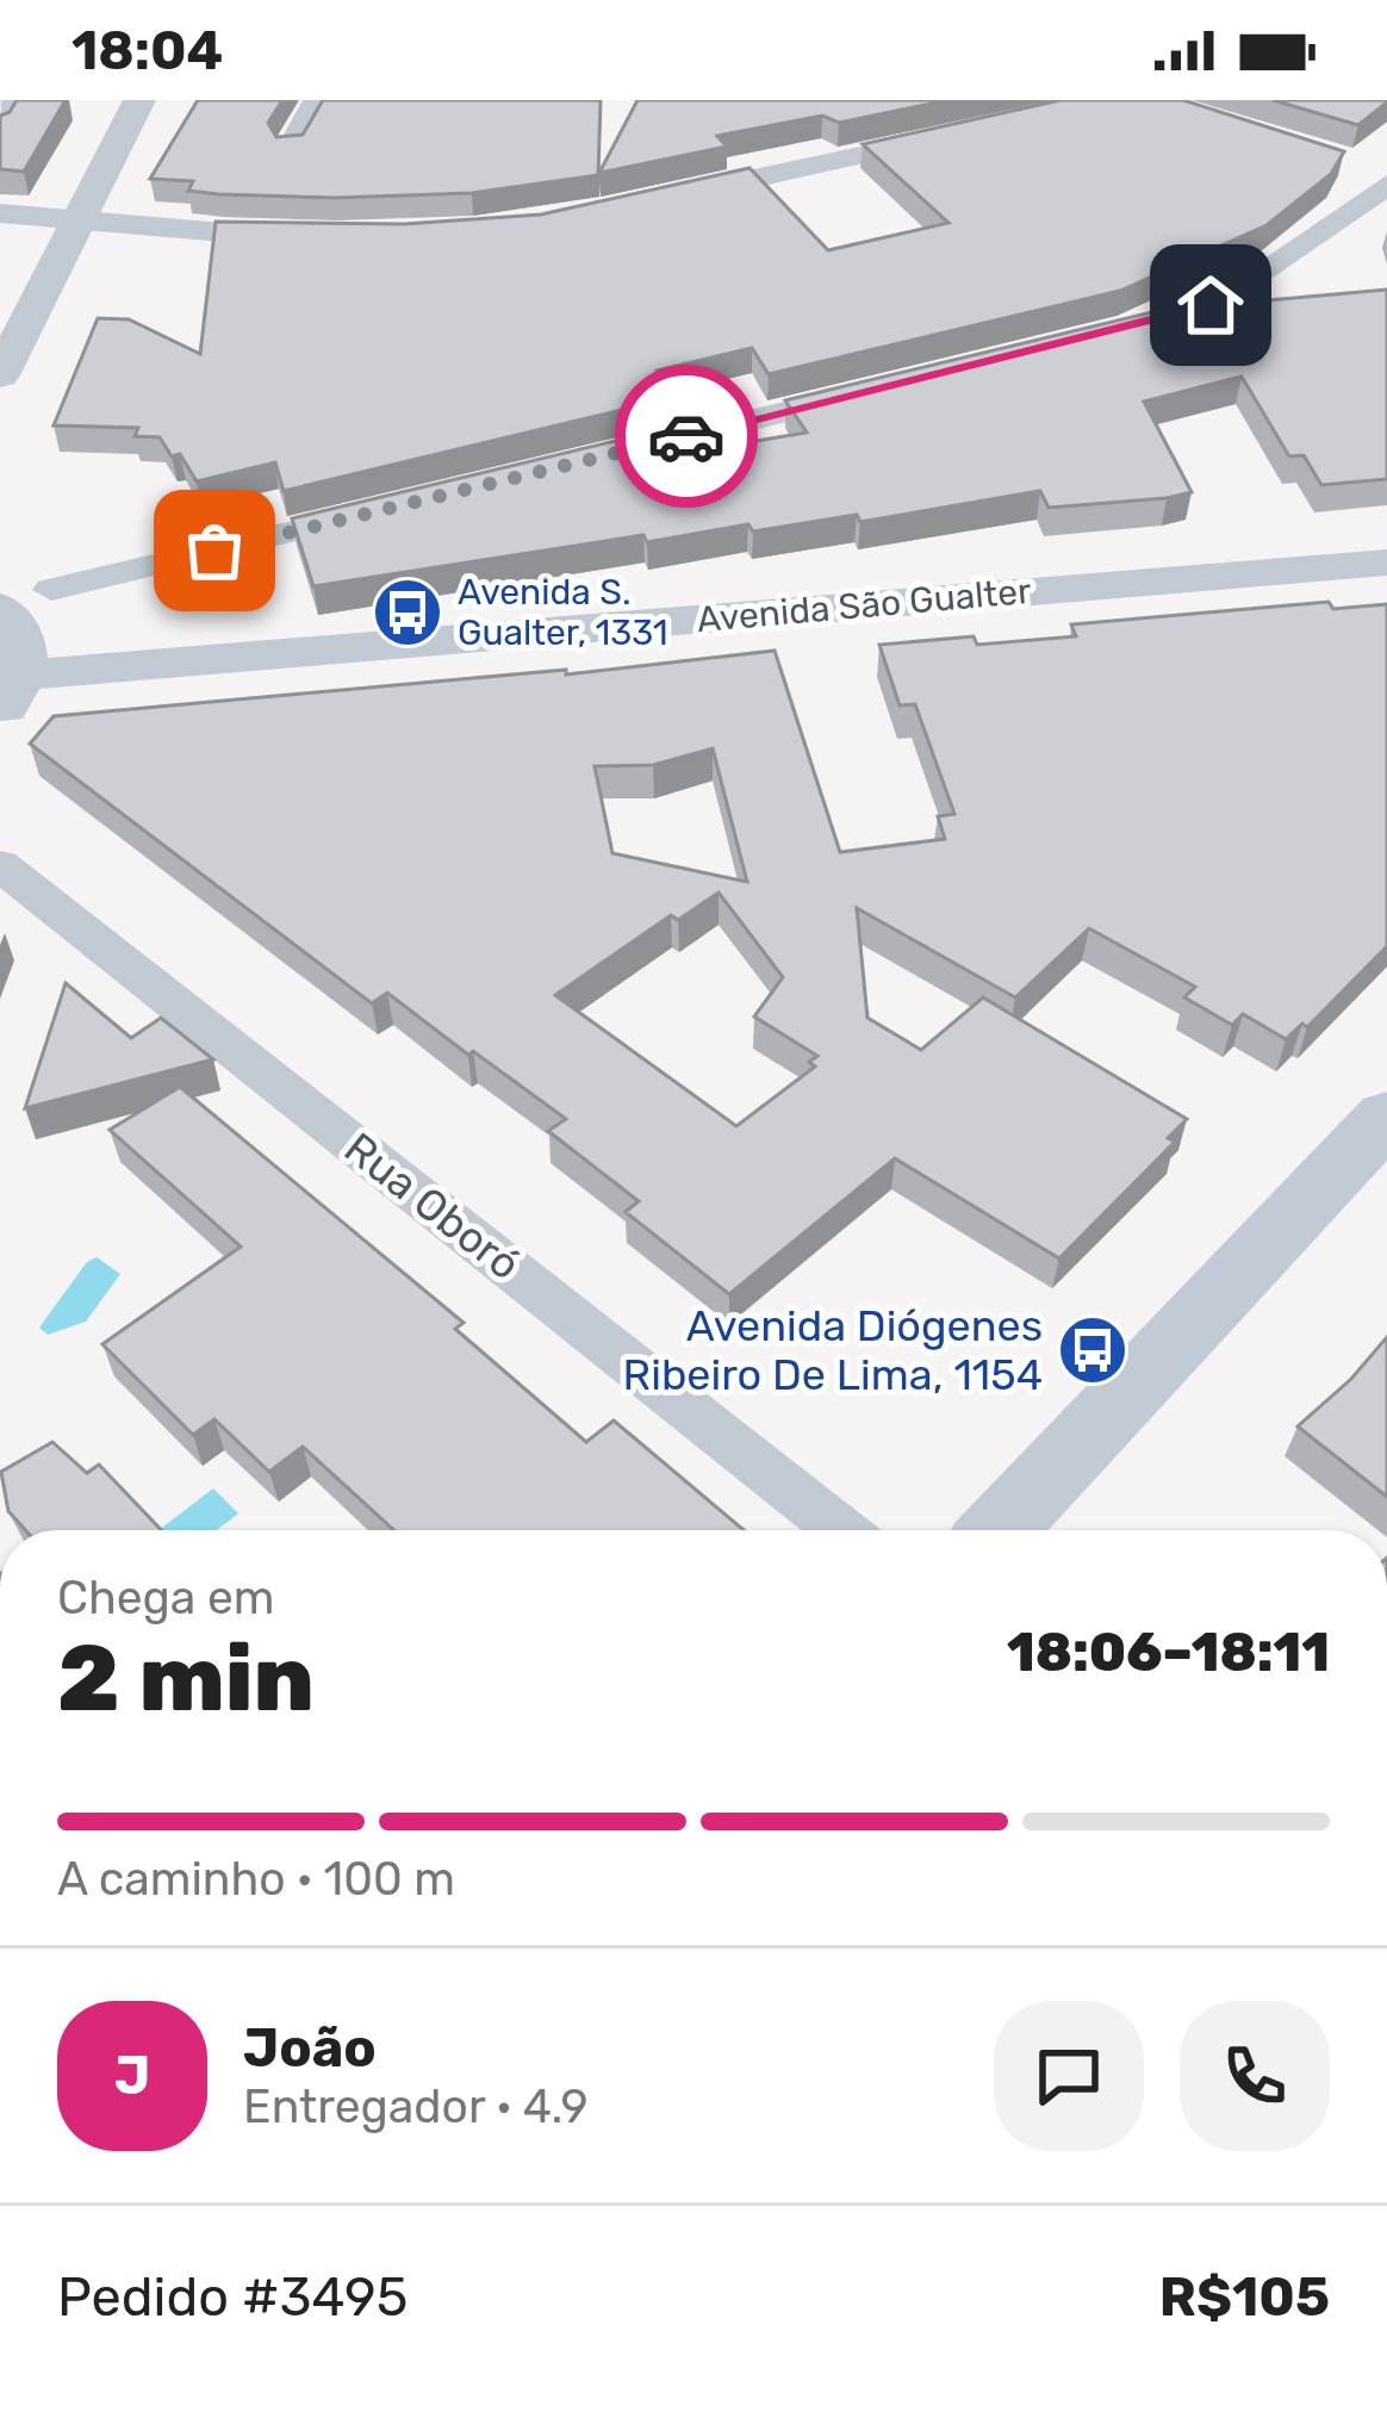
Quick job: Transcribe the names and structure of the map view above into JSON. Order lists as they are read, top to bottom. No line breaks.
{"streets":{"street":["Avenida São Gualter","Rua Oboró"]},"places":{"bus stop":["Avenida S. Gualter, 1331","Avenida Diógenes Ribeiro De Lima, 1154"]},"page":{"status":"18:04","heading":["2 min","Chega em","18:06–18:11"],"panel":["João","Entregador · 4.9","Pedido #3495","R$105"],"bar":"A caminho · 100 m","round":"J"}}
